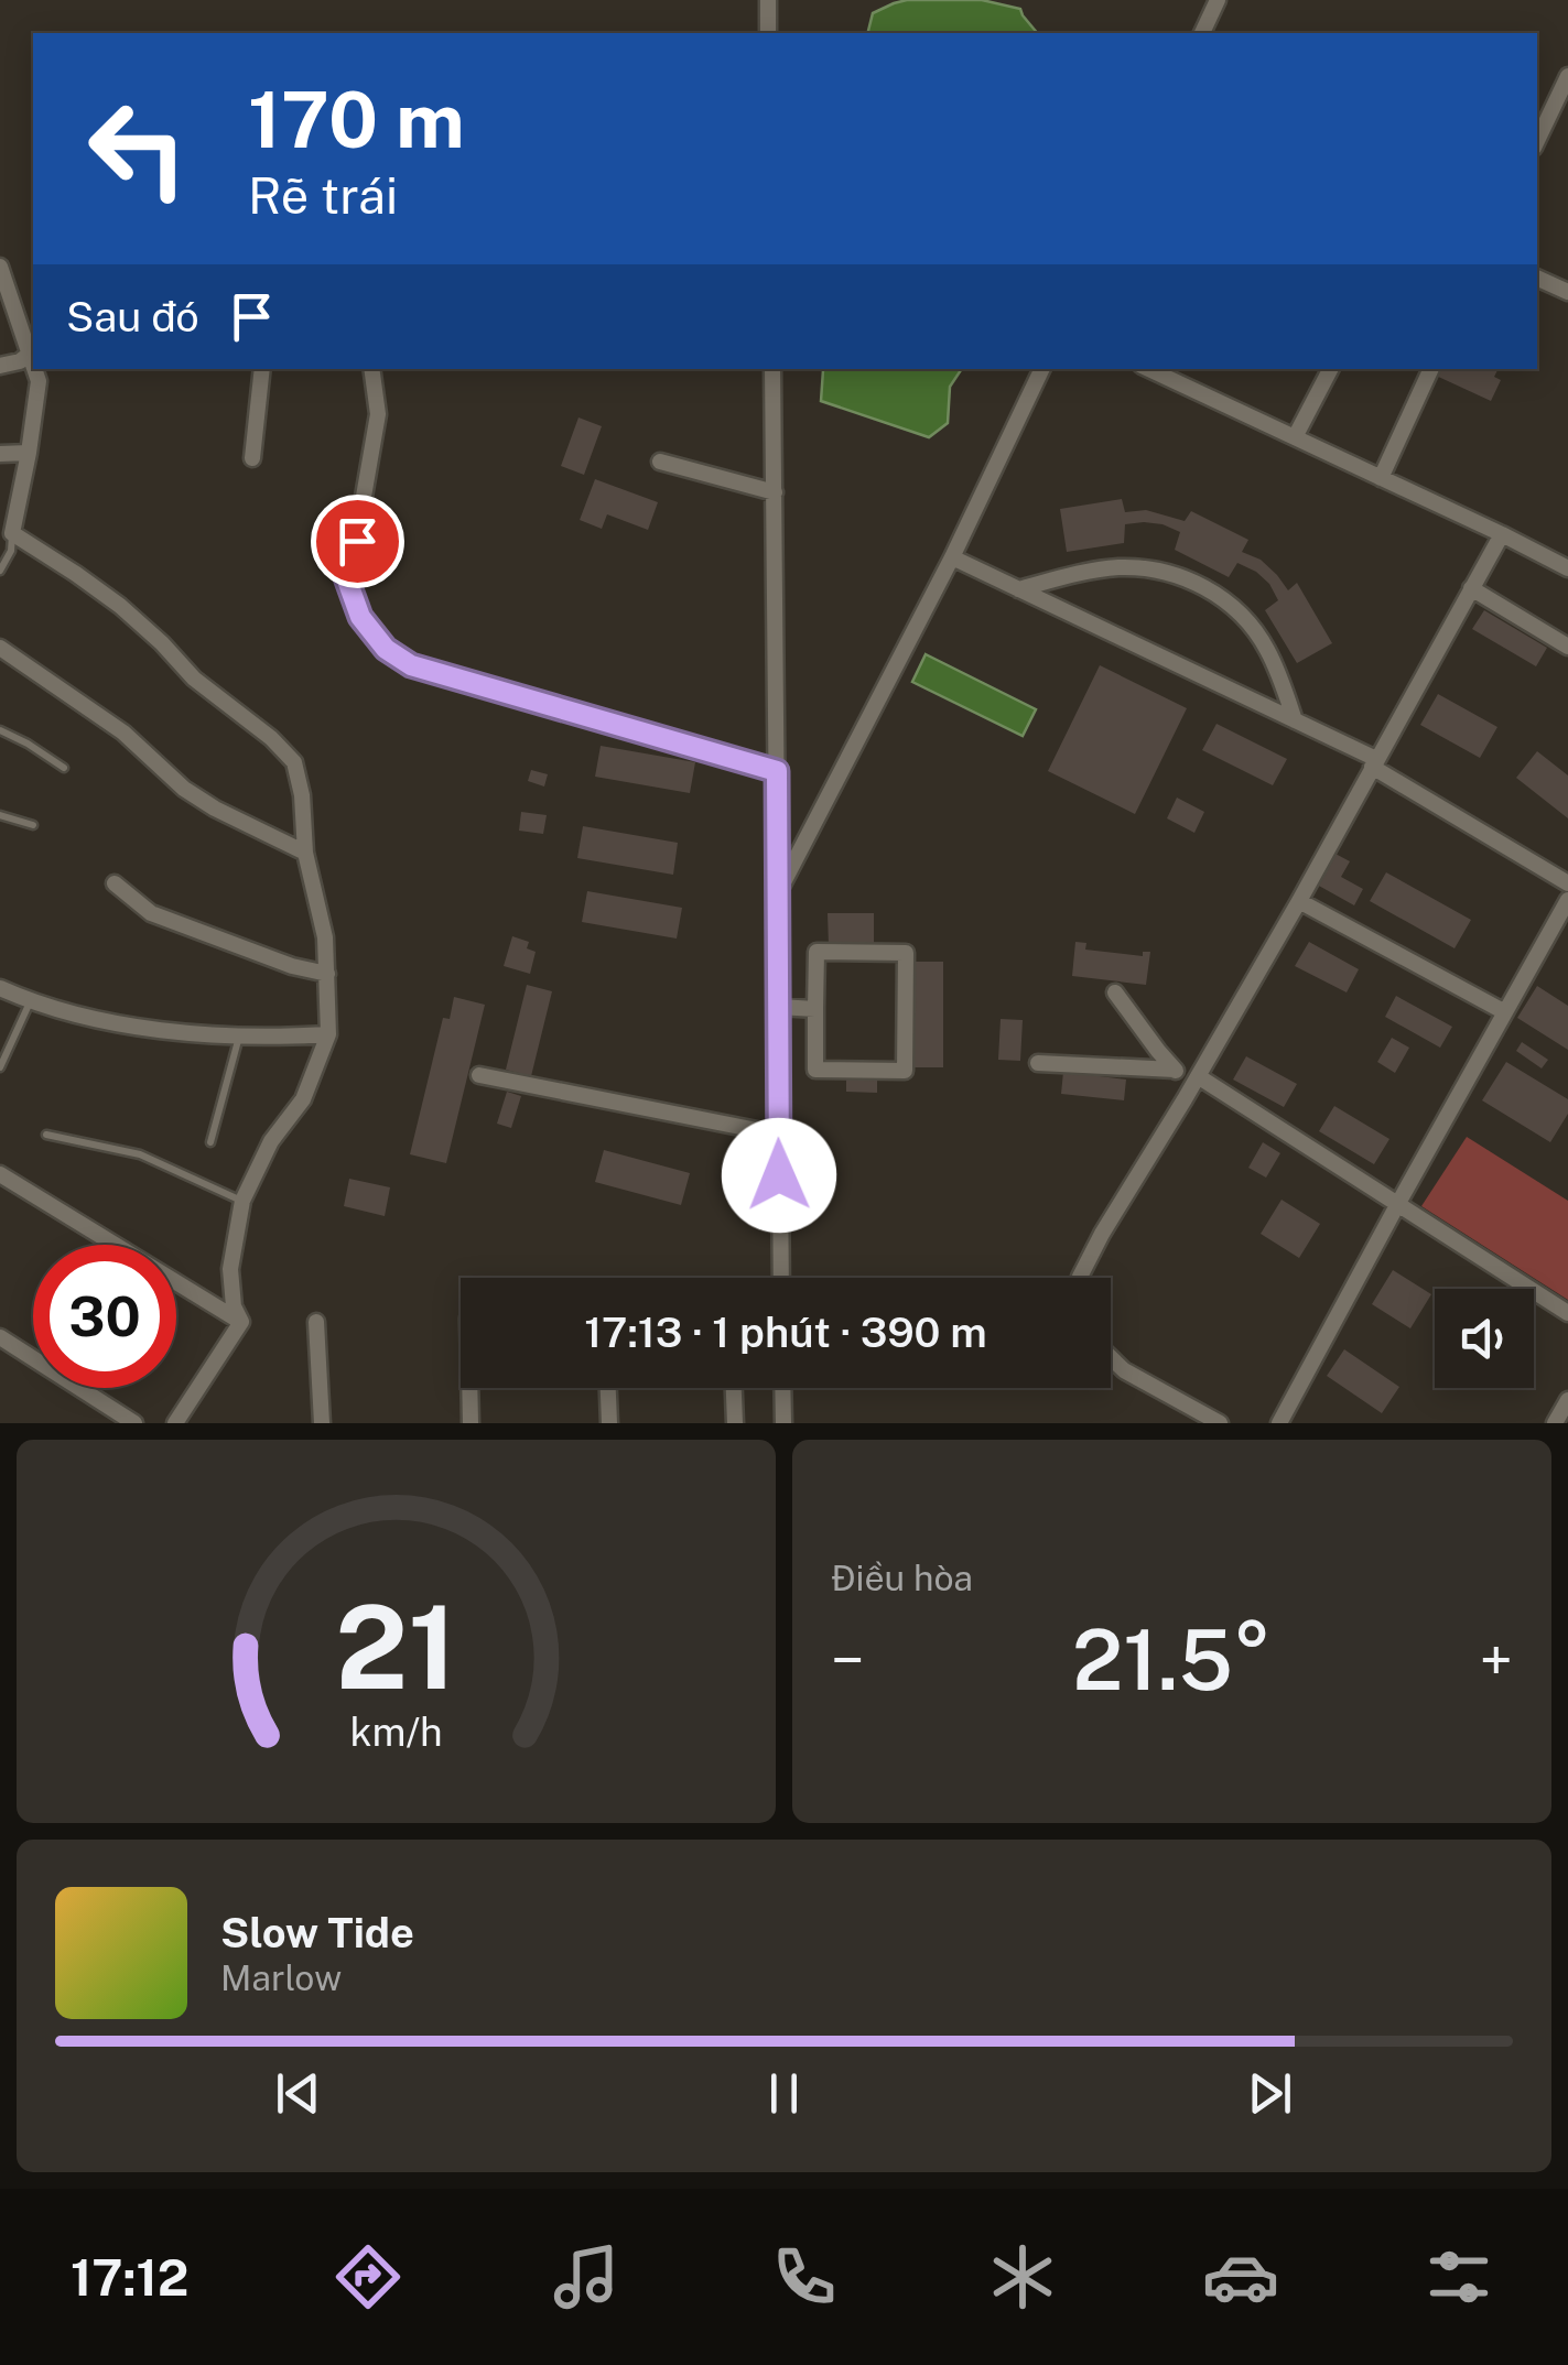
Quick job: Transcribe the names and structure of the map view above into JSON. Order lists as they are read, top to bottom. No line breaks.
{"page":{"turn":["170 m","Rẽ trái"],"then":"Sau đó","limit":"30","trip":"17:13 · 1 phút · 390 m","tile":"Điều hòa","heat":["−","21.5°","+"],"song":["Slow Tide","Marlow"],"tabs":"17:12","gauge":["21","km/h"]}}
